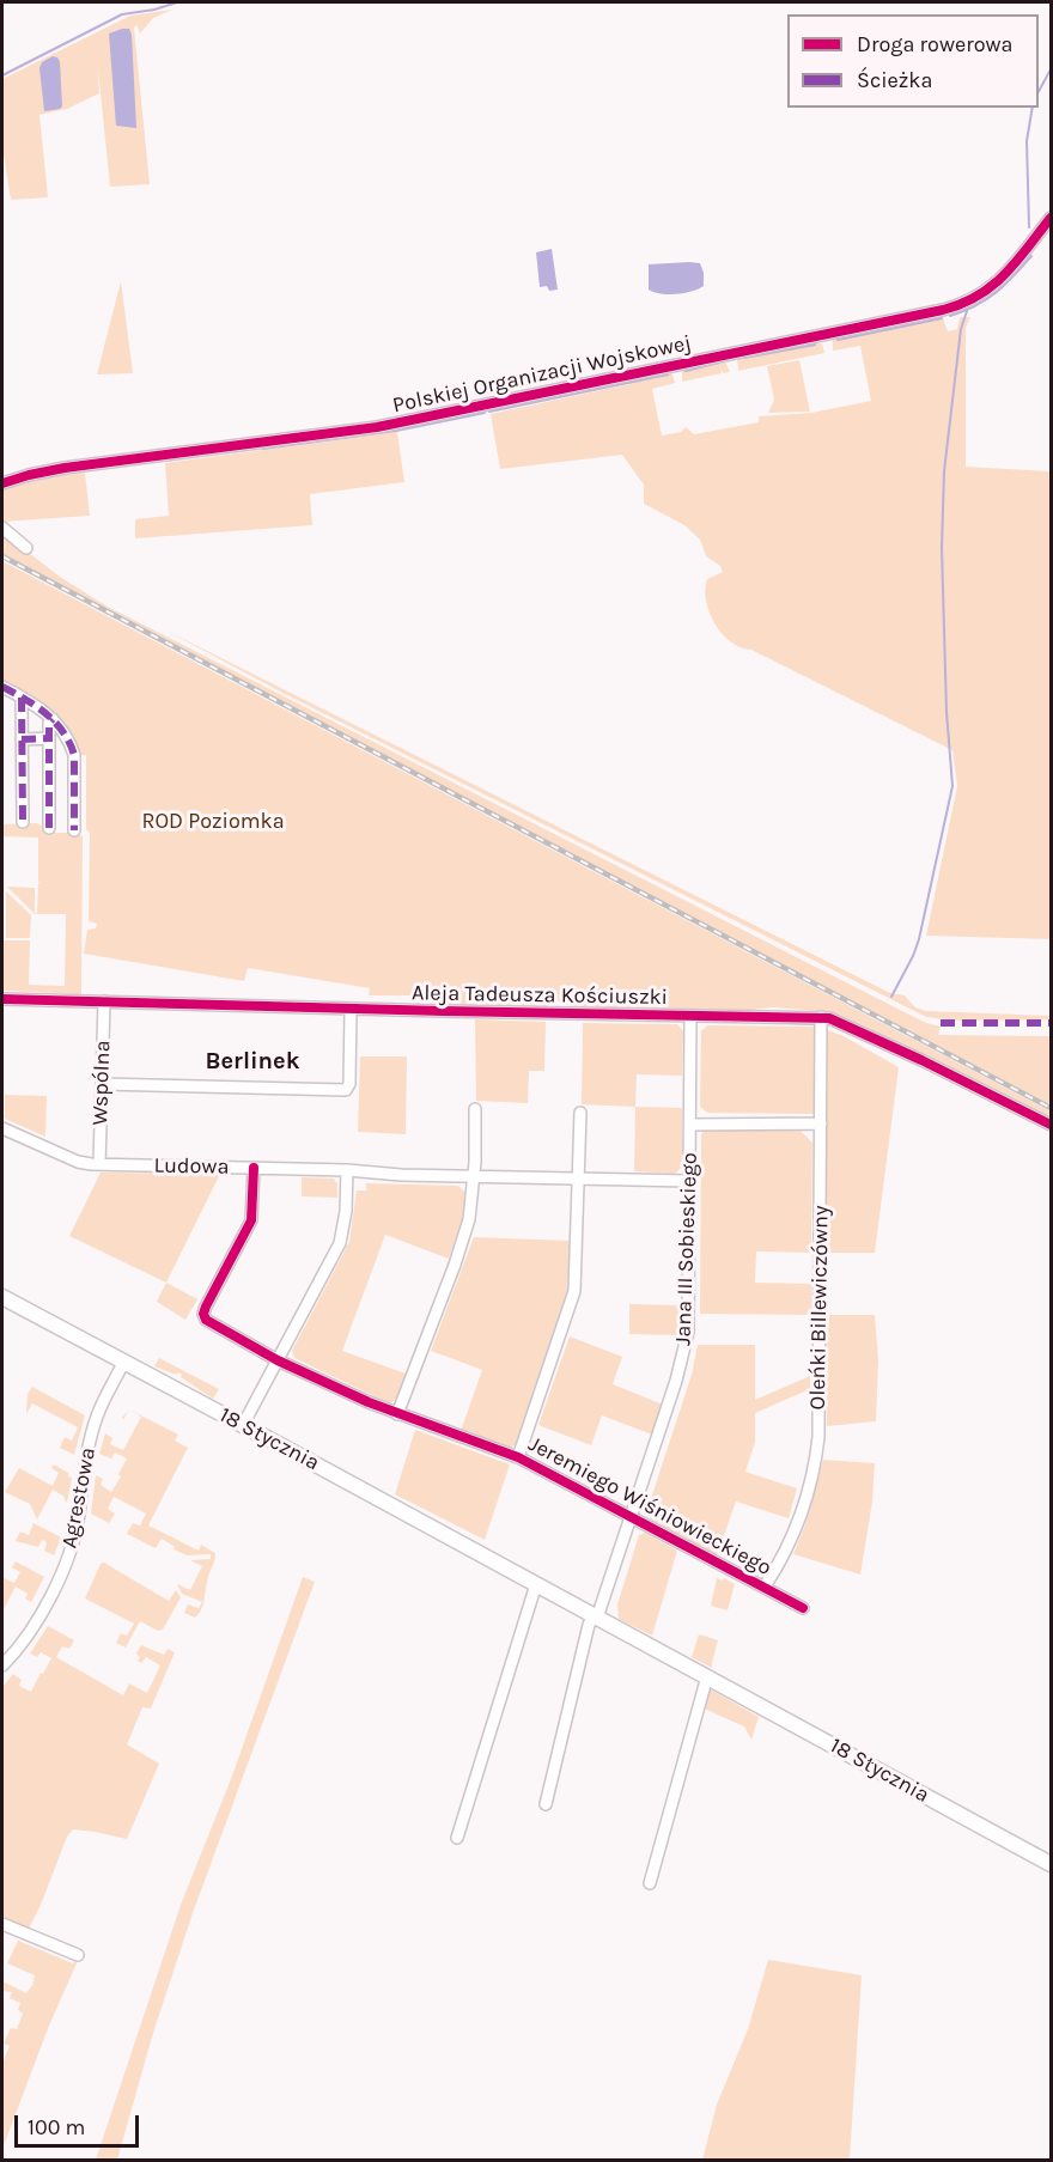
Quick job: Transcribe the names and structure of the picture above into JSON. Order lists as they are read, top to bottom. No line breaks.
{"streets":{"main road":["18 Stycznia"],"street":["Polskiej Organizacji Wojskowej","Aleja Tadeusza Kościuszki","Wspólna","Ludowa","Jana III Sobieskiego","Oleńki Billewiczówny","Agrestowa","Jeremiego Wiśniowieckiego"]},"crossings":[["Aleja Tadeusza Kościuszki","Wspólna"],["Aleja Tadeusza Kościuszki","Jana III Sobieskiego"],["Aleja Tadeusza Kościuszki","Oleńki Billewiczówny"],["Wspólna","Ludowa"],["Ludowa","Jana III Sobieskiego"],["Ludowa","Jeremiego Wiśniowieckiego"],["Jana III Sobieskiego","Oleńki Billewiczówny"],["Jana III Sobieskiego","18 Stycznia"],["Jana III Sobieskiego","Jeremiego Wiśniowieckiego"],["Oleńki Billewiczówny","Jeremiego Wiśniowieckiego"],["18 Stycznia","Agrestowa"]],"districts":["Berlinek"],"parks":["ROD Poziomka"],"legend":["Droga rowerowa","Ścieżka"],"scale_bar":"100 m"}
